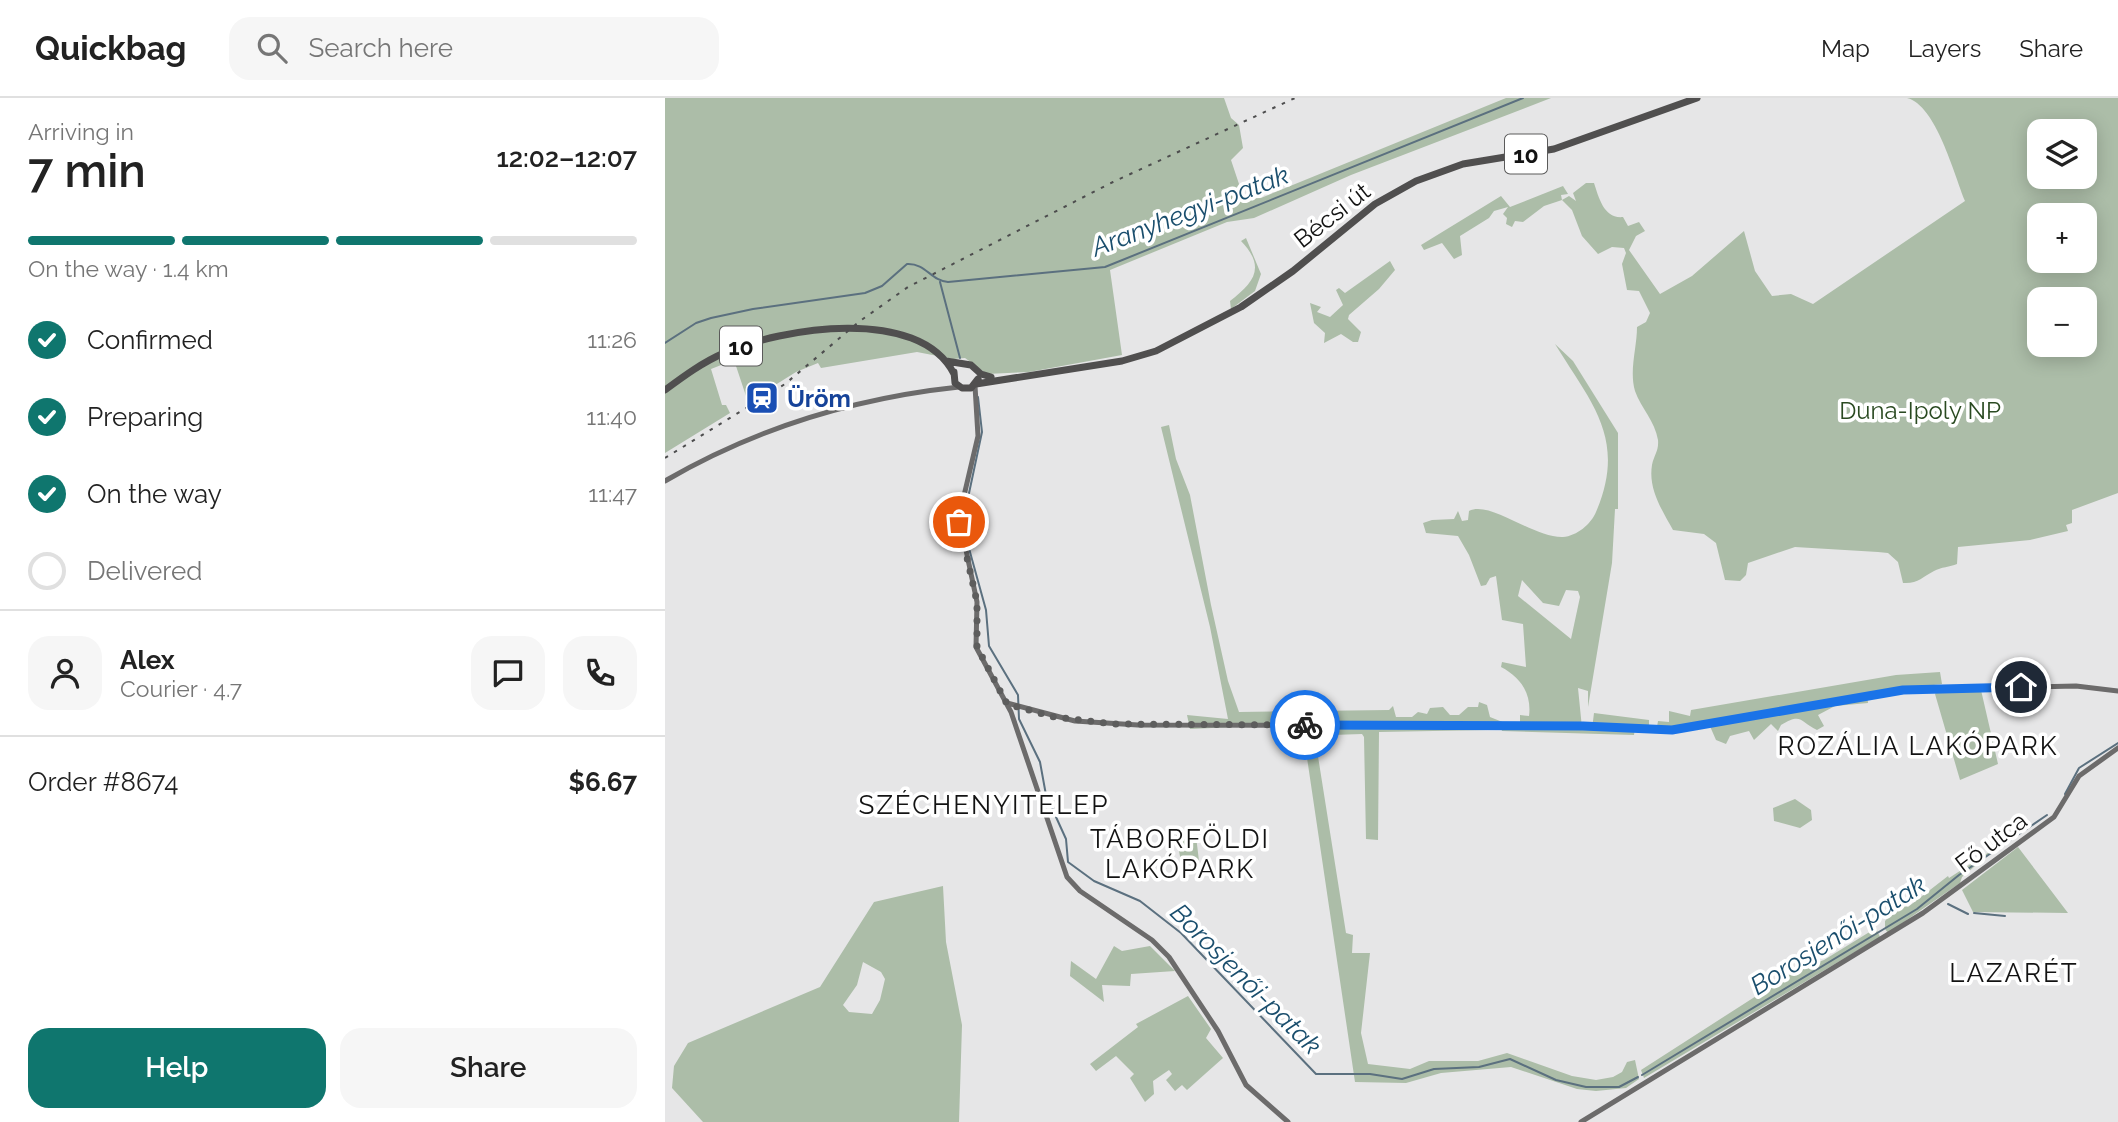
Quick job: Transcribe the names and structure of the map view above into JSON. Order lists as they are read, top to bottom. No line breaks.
{"streets":{"main road":["10","Bécsi út"],"street":["Fő utca"]},"crossings":[["10","Bécsi út"]],"districts":["ROZÁLIA LAKÓPARK","SZÉCHENYITELEP","TÁBORFÖLDI LAKÓPARK","LAZARÉT"],"water":["Aranyhegyi-patak","Borosjenői-patak"],"parks":["Duna-Ipoly NP"],"places":{"station":["Üröm"]},"page":{"header":"Quickbag","search":"Search here","nav":["Map","Layers","Share"],"heading":["7 min","Arriving in","12:02–12:07"],"panel":["Alex","Courier · 4.7","Order #8674","$6.67"],"map_buttons":["+","−"],"bar":"On the way · 1.4 km","list":[["Confirmed","11:26"],["Preparing","11:40"],["On the way","11:47"],"Delivered"],"buttons":["Help","Share"]}}
